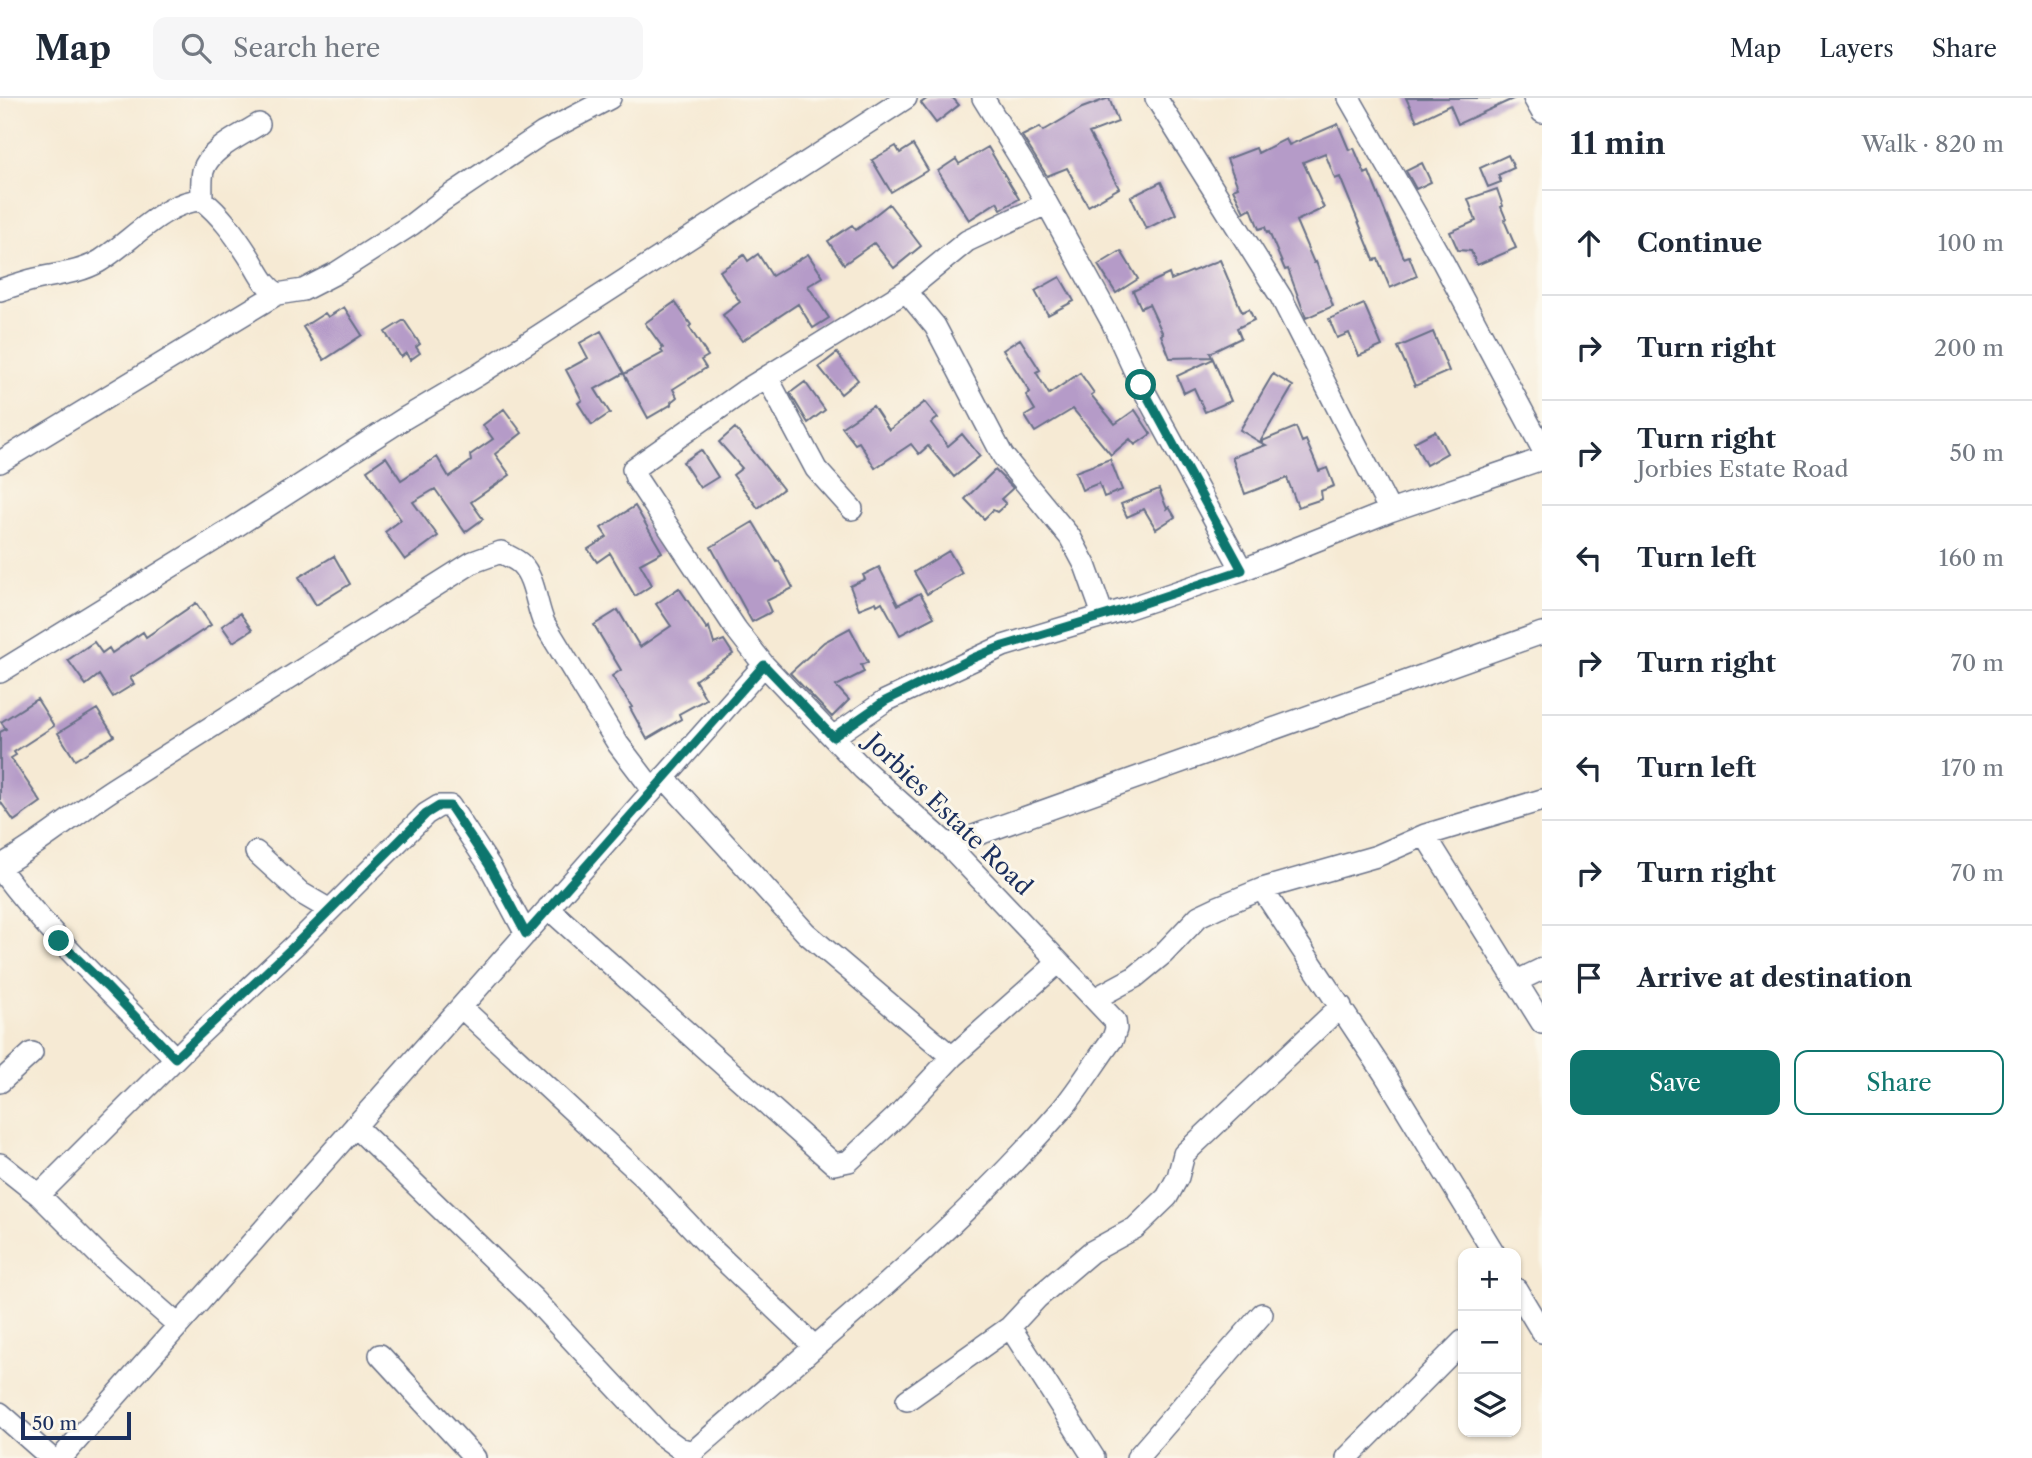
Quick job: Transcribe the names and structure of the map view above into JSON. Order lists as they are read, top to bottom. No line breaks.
{"streets":{"street":["Jorbies Estate Road"]},"scale_bar":"50 m","page":{"header":"Map","search":"Search here","nav":["Map","Layers","Share"],"heading":["11 min","Walk · 820 m"],"list":[["Continue","100 m"],["Turn right","200 m"],["Turn right","Jorbies Estate Road","50 m"],["Turn left","160 m"],["Turn right","70 m"],["Turn left","170 m"],["Turn right","70 m"],"Arrive at destination"],"buttons":["Save","Share"],"map_buttons":["+","−"],"scale":"50 m"}}
